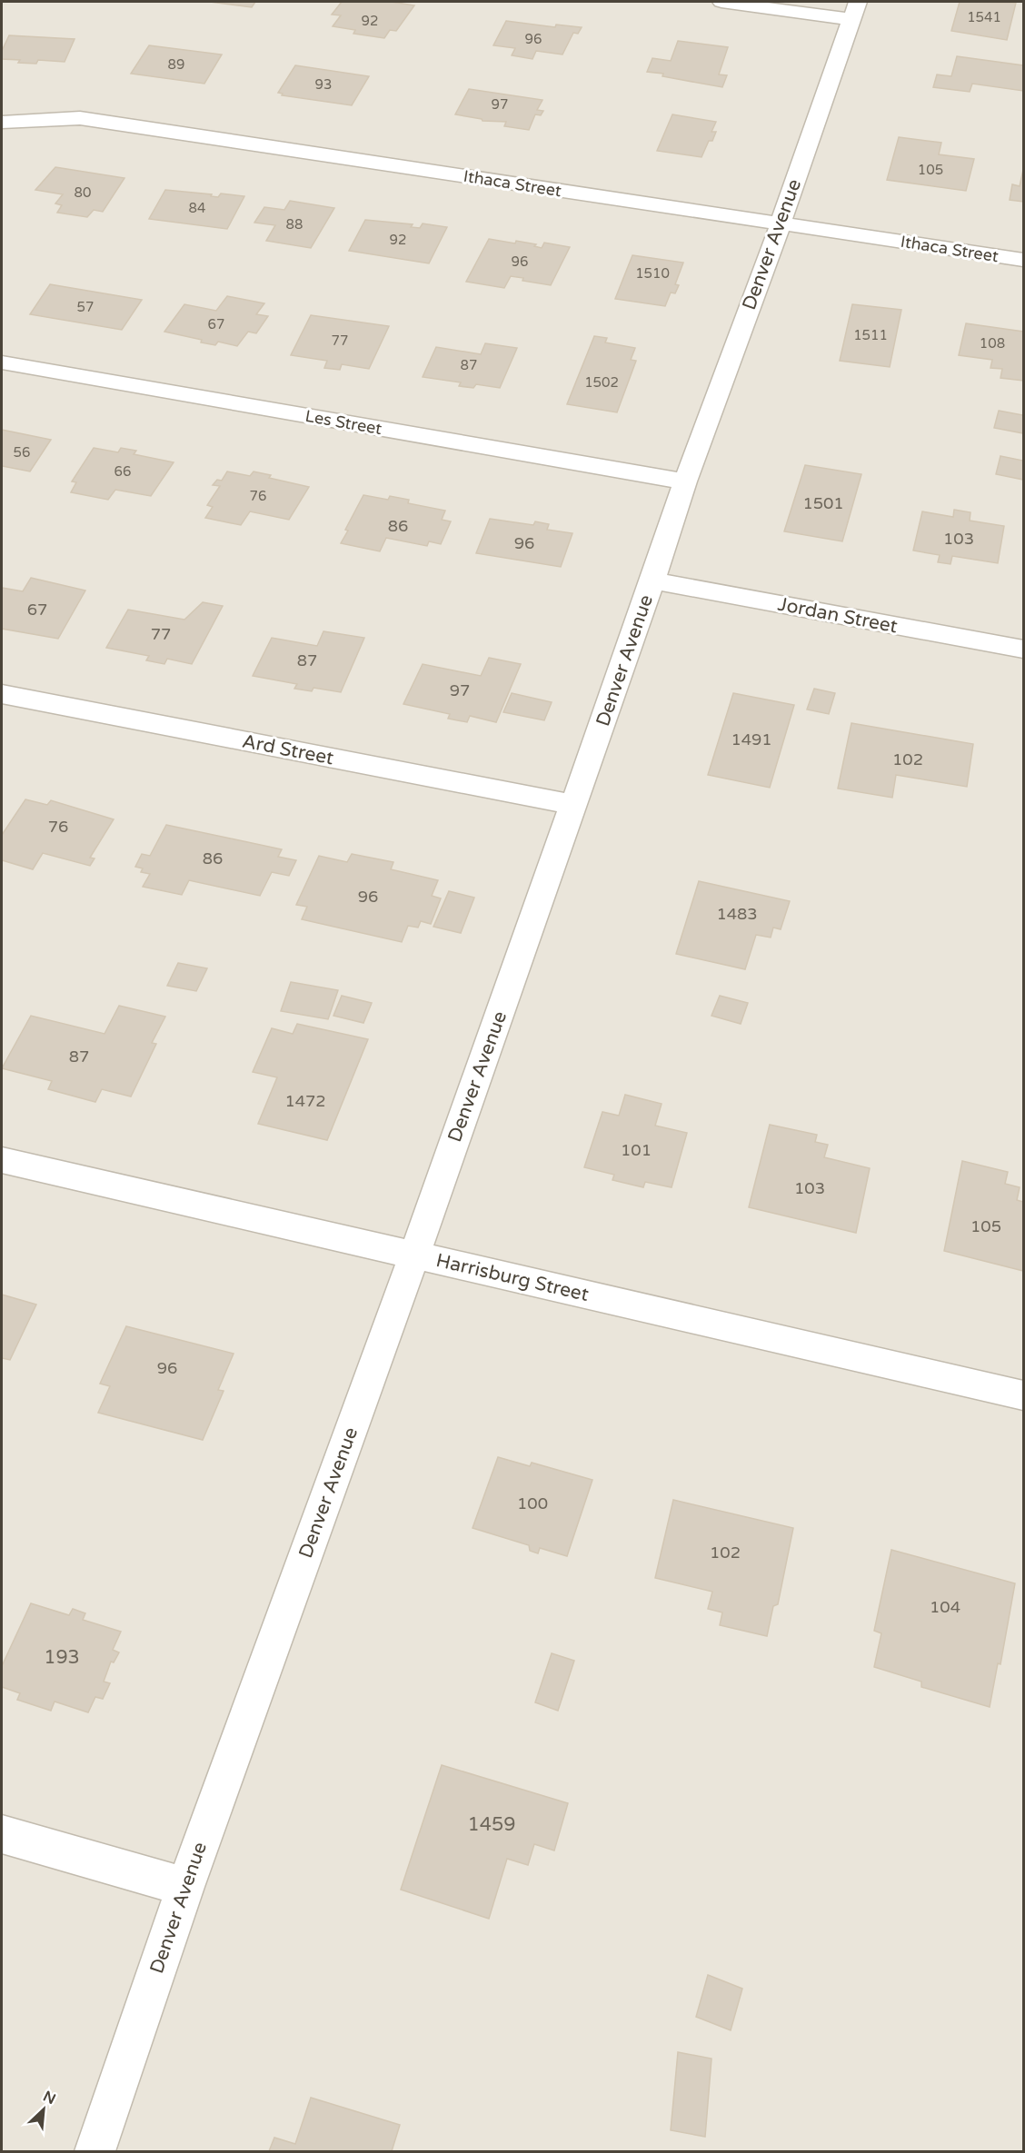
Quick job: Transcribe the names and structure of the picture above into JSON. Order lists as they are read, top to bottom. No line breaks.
{"streets":{"street":["Ithaca Street","Denver Avenue","Les Street","Jordan Street","Ard Street","Harrisburg Street"]},"crossings":[["Ithaca Street","Denver Avenue"],["Denver Avenue","Les Street"],["Denver Avenue","Jordan Street"],["Denver Avenue","Ard Street"],["Denver Avenue","Harrisburg Street"]],"house_numbers":["1541","92","96","89","93","97","105","80","84","88","92","96","1510","57","67","1511","77","108","87","1502","56","66","76","1501","86","103","96","67","77","87","97","1491","102","76","86","96","1483","87","1472","101","103","105","96","100","102","104","193","1459"],"north":"top right"}
